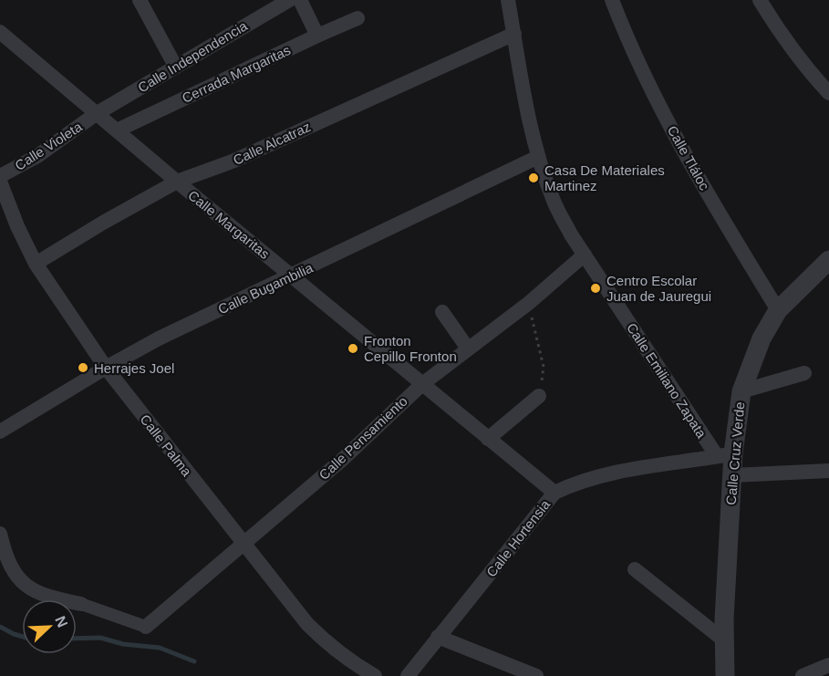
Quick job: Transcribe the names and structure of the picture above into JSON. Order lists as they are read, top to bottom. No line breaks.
{"streets":{"street":["Calle Independencia","Cerrada Margaritas","Calle Alcatraz","Calle Violeta","Calle Tláloc","Calle Margaritas","Calle Bugambilia","Calle Emiliano Zapata","Calle Pensamiento","Calle Palma","Calle Cruz Verde","Calle Hortensia"]},"crossings":[["Calle Independencia","Calle Violeta"],["Calle Independencia","Calle Margaritas"],["Cerrada Margaritas","Calle Margaritas"],["Calle Alcatraz","Calle Margaritas"],["Calle Alcatraz","Calle Emiliano Zapata"],["Calle Alcatraz","Calle Palma"],["Calle Violeta","Calle Margaritas"],["Calle Tláloc","Calle Cruz Verde"],["Calle Margaritas","Calle Bugambilia"],["Calle Margaritas","Calle Pensamiento"],["Calle Margaritas","Calle Hortensia"],["Calle Bugambilia","Calle Emiliano Zapata"],["Calle Bugambilia","Calle Palma"],["Calle Emiliano Zapata","Calle Pensamiento"],["Calle Emiliano Zapata","Calle Cruz Verde"],["Calle Emiliano Zapata","Calle Hortensia"],["Calle Pensamiento","Calle Palma"],["Calle Cruz Verde","Calle Hortensia"]],"places":["Casa De Materiales Martinez","Centro Escolar Juan de Jauregui","Fronton Cepillo Fronton","Herrajes Joel"],"north":"top right"}
